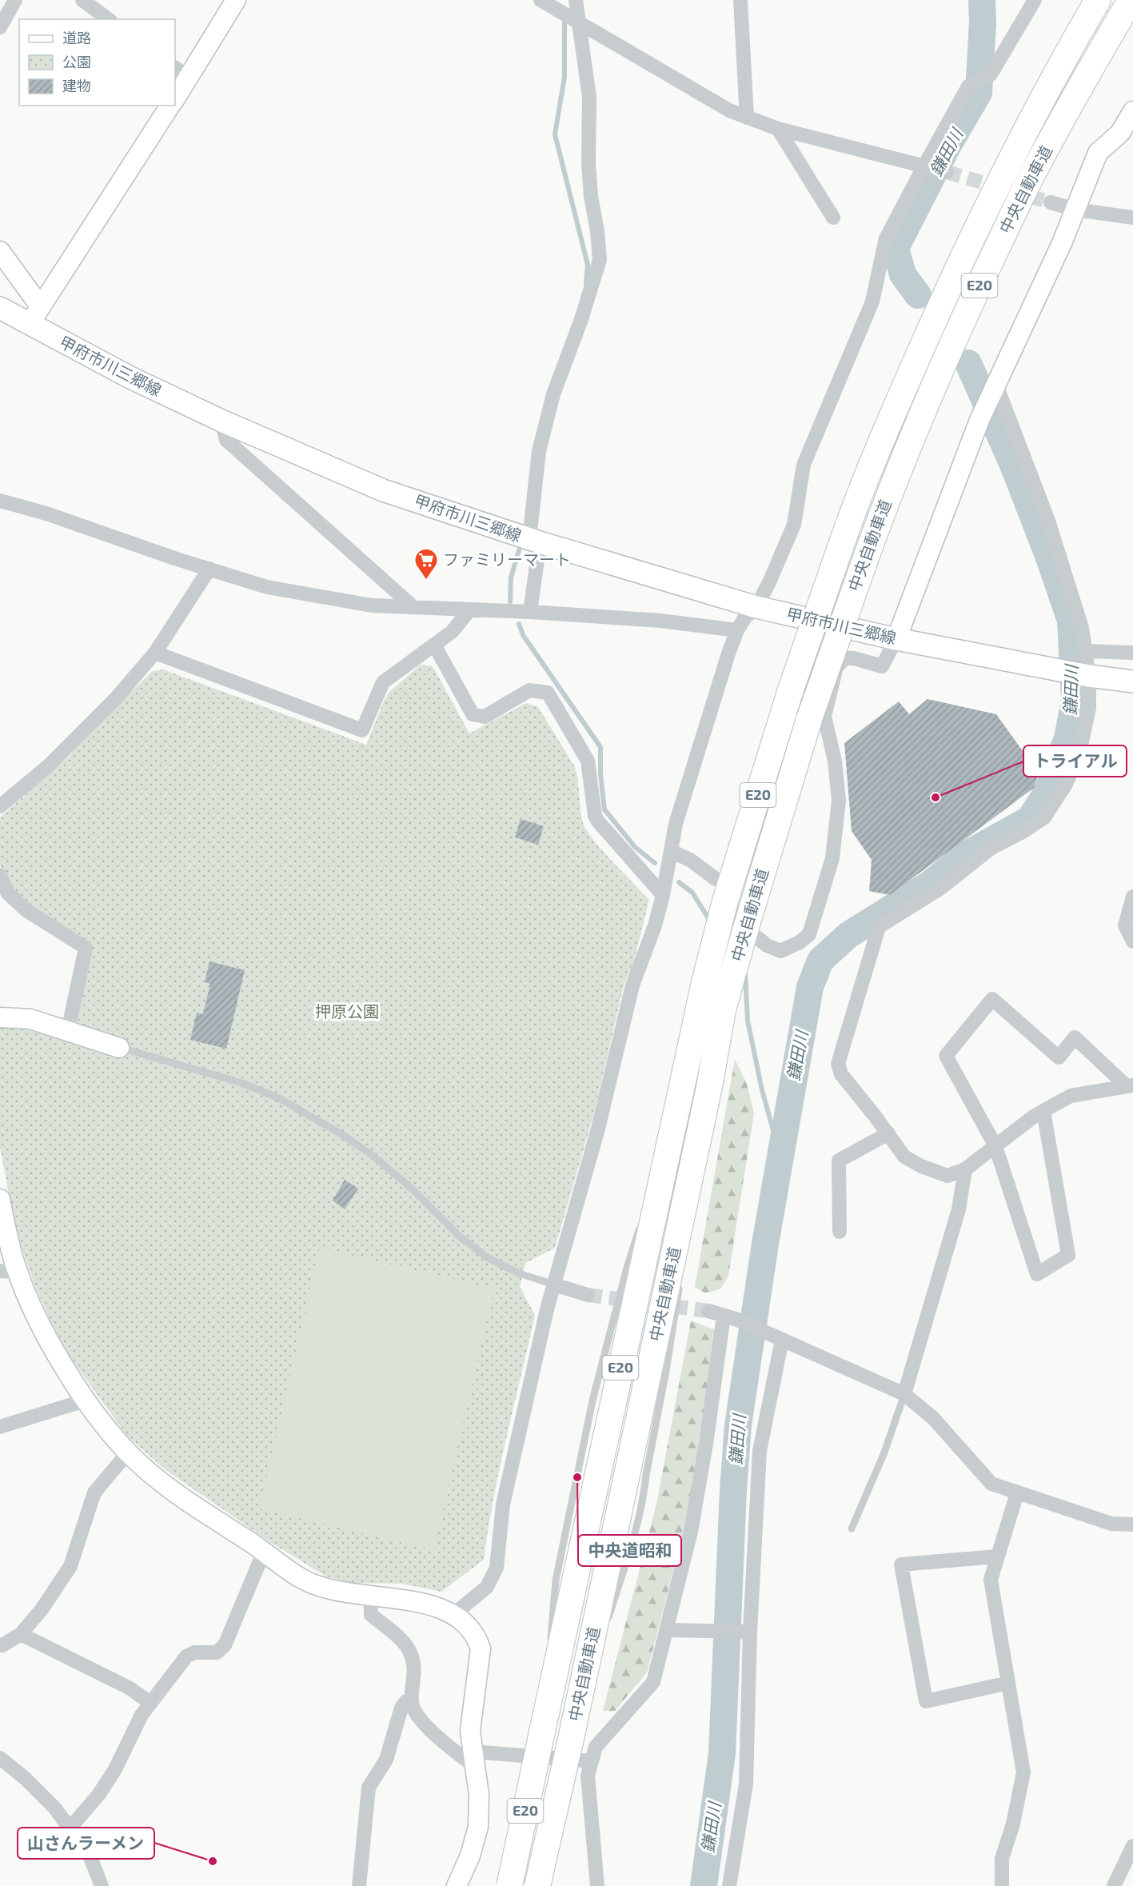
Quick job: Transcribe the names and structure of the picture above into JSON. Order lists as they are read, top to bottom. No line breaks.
{"streets":{"highway":["中央自動車道","E20"],"main road":["甲府市川三郷線"]},"water":["鎌田川"],"parks":["押原公園"],"places":{"supermarket":["ファミリーマート"],"other":["トライアル","中央道昭和","山さんラーメン"]},"legend":["道路","公園","建物"]}
